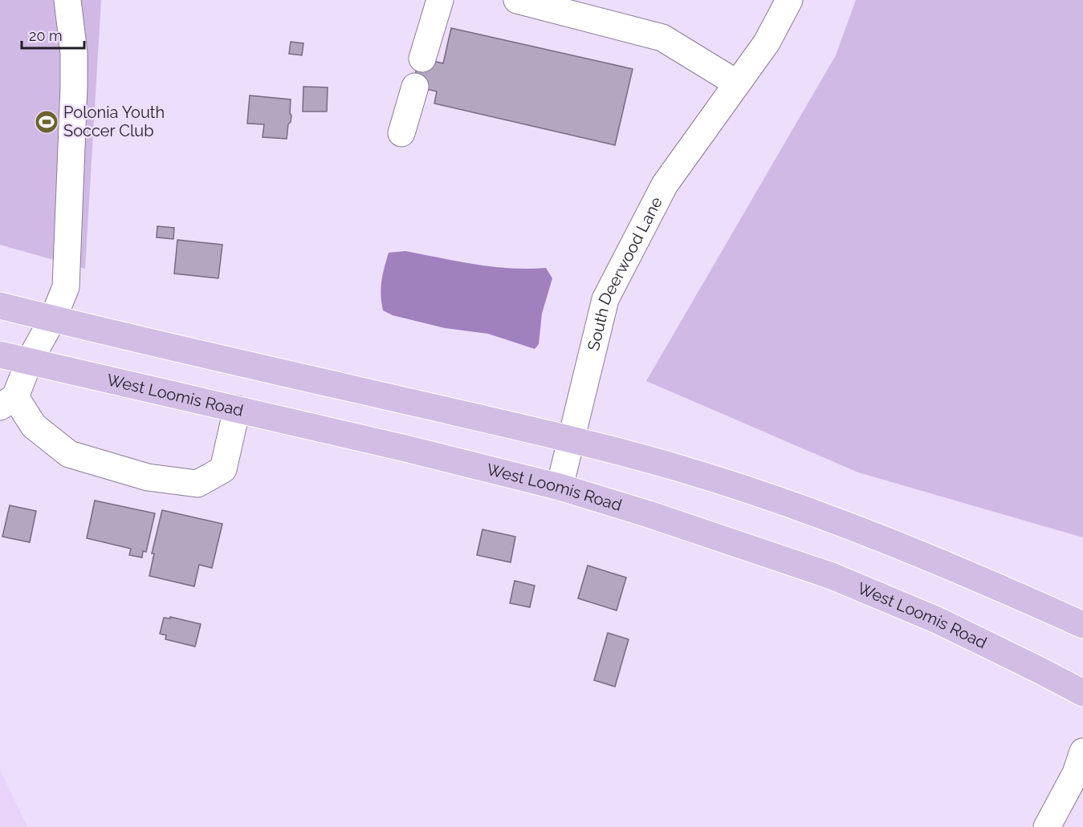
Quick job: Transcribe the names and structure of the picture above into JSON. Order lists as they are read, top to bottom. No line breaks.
{"streets":{"main road":["West Loomis Road"],"street":["South Deerwood Lane"]},"crossings":[["South Deerwood Lane","West Loomis Road"]],"places":{"sports":["Polonia Youth Soccer Club"]},"scale_bar":"20 m"}
